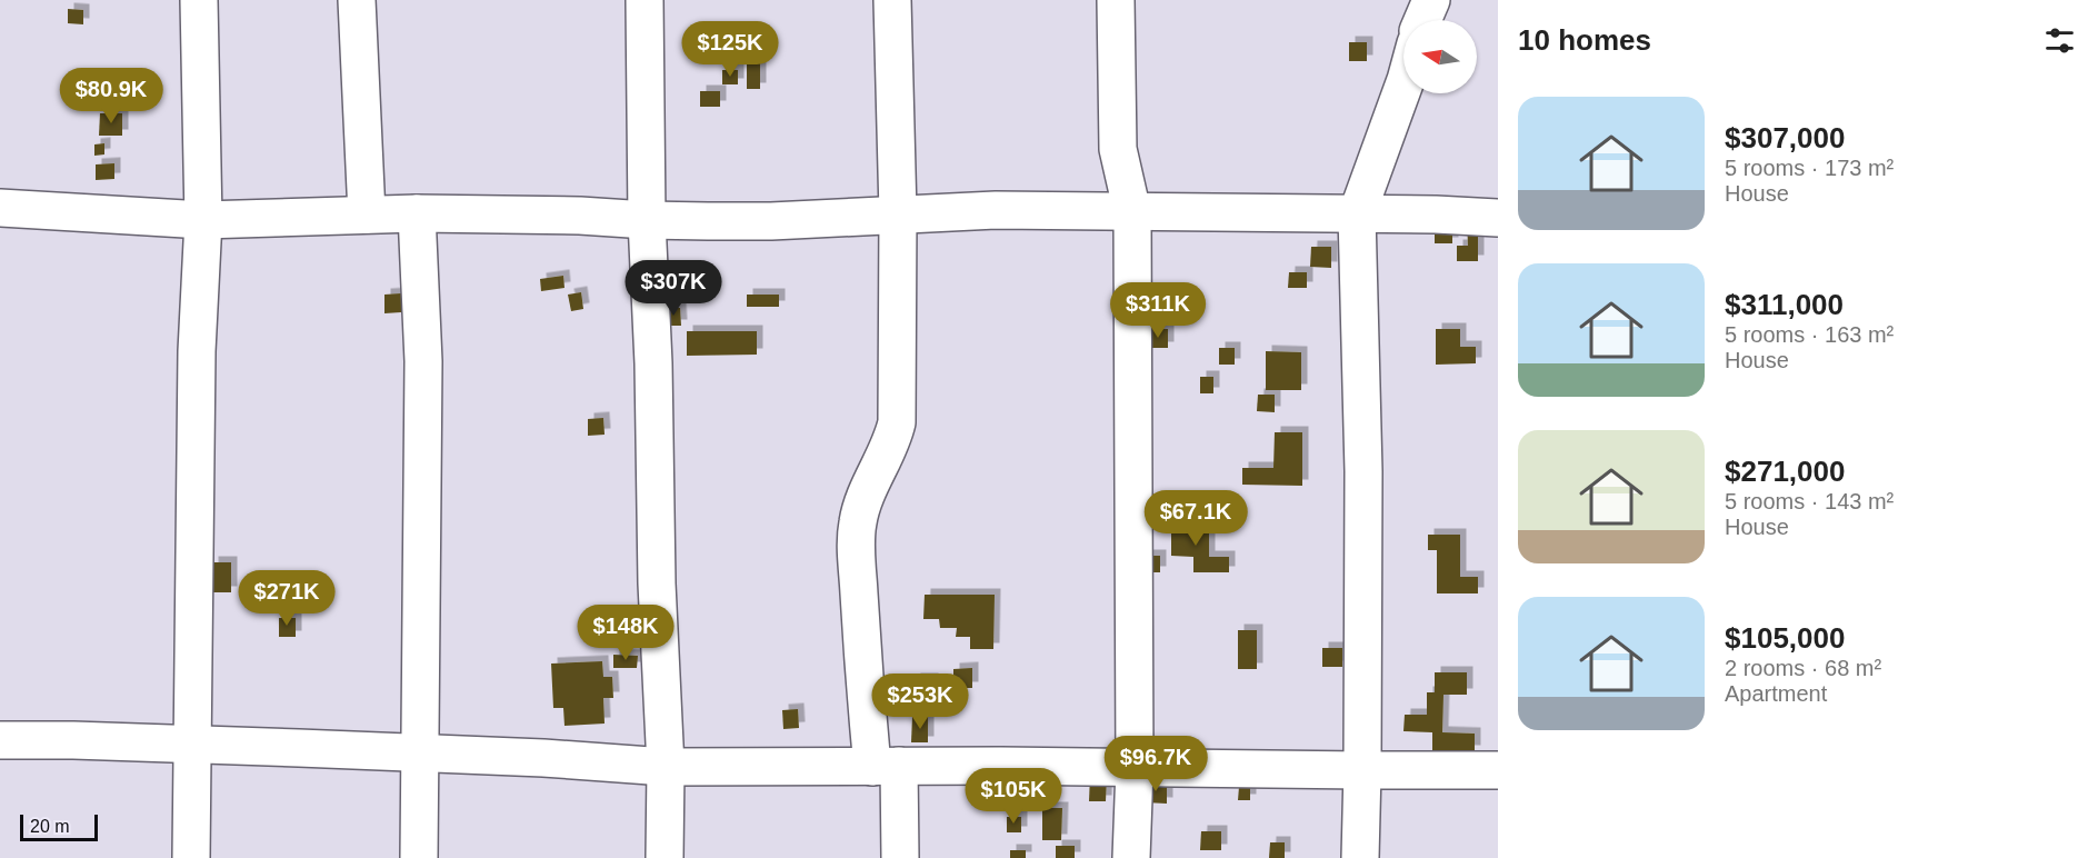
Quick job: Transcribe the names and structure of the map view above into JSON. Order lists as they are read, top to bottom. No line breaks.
{"scale_bar":"20 m","north":"left","page":{"heading":"10 homes","price":["$125K","$80.9K","$307K","$311K","$67.1K","$271K","$148K","$253K","$96.7K","$105K"],"list":[{"name":"$307,000","note":"5 rooms · 173 m² · House"},{"name":"$311,000","note":"5 rooms · 163 m² · House"},{"name":"$271,000","note":"5 rooms · 143 m² · House"},{"name":"$105,000","note":"2 rooms · 68 m² · Apartment"}],"scale":"20 m"}}
